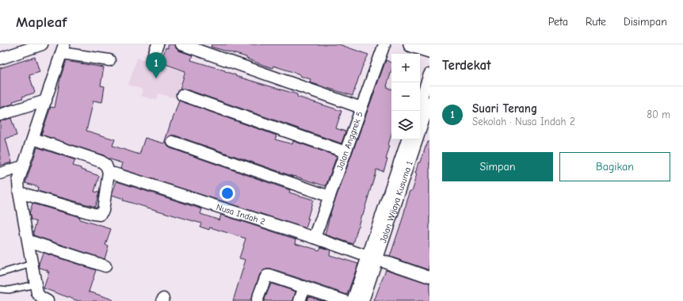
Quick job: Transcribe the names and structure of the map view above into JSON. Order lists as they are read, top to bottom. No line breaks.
{"streets":{"street":["Jalan Anggrek 5","Jalan Wijaya Kusuma 1","Nusa Indah 2"]},"crossings":[["Jalan Anggrek 5","Nusa Indah 2"],["Jalan Wijaya Kusuma 1","Nusa Indah 2"]],"page":{"header":"Mapleaf","nav":["Peta","Rute","Disimpan"],"heading":"Terdekat","pins":"1","map_buttons":["+","−"],"list":[{"mark":"1","name":"Suari Terang","note":"Sekolah · Nusa Indah 2","value":"80 m"}],"buttons":["Simpan","Bagikan"]}}
